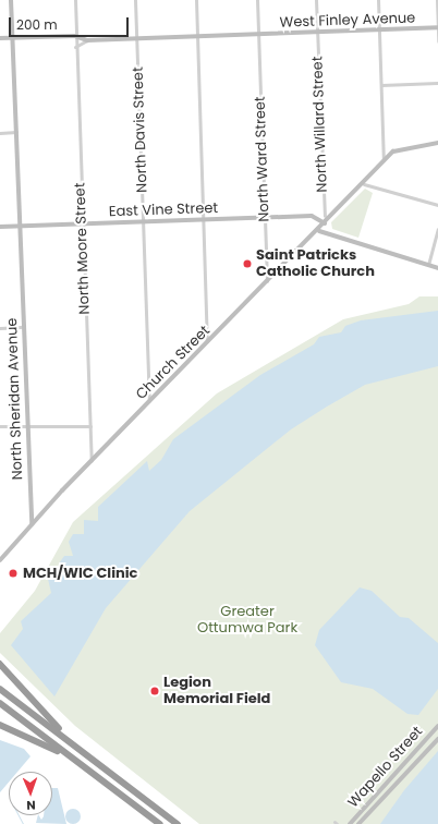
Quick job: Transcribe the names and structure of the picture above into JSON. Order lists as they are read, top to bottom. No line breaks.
{"streets":{"main road":["West Finley Avenue","East Vine Street","Church Street","North Sheridan Avenue","Wapello Street"],"street":["North Willard Street","North Davis Street","North Ward Street","North Moore Street"]},"crossings":[["West Finley Avenue","North Willard Street"],["West Finley Avenue","North Davis Street"],["West Finley Avenue","North Ward Street"],["North Davis Street","East Vine Street"],["North Davis Street","Church Street"],["North Ward Street","East Vine Street"],["North Ward Street","Church Street"],["East Vine Street","North Moore Street"],["East Vine Street","Church Street"],["East Vine Street","North Sheridan Avenue"],["North Moore Street","Church Street"],["Church Street","North Sheridan Avenue"]],"parks":["Greater Ottumwa Park"],"places":["Saint Patricks Catholic Church","MCH/WIC Clinic","Legion Memorial Field"],"scale_bar":"200 m","north":"bottom"}
